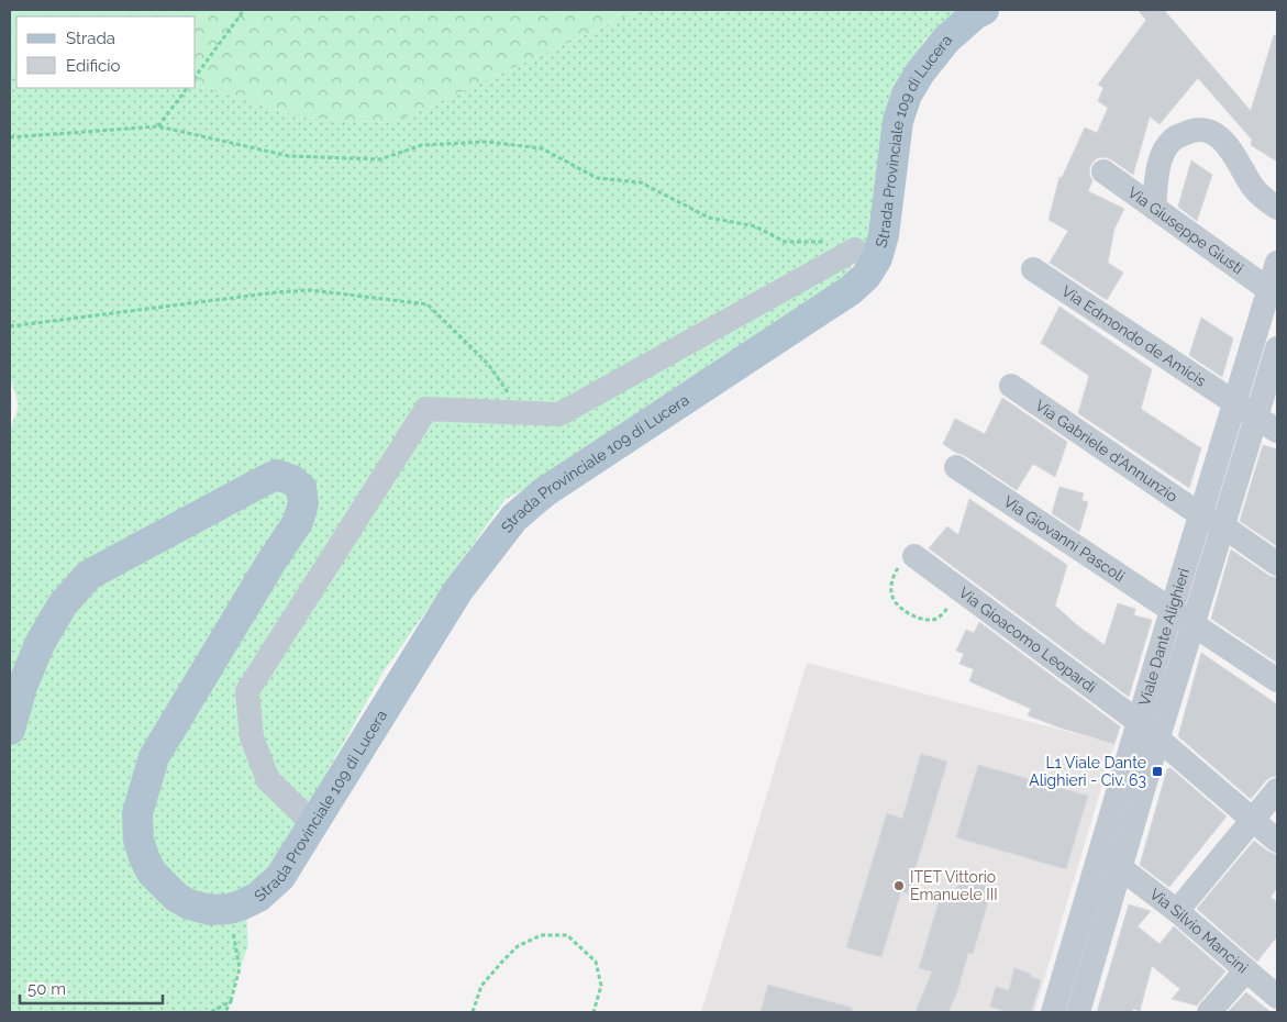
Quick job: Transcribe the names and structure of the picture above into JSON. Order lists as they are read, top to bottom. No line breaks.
{"streets":{"main road":["Strada Provinciale 109 di Lucera"],"street":["Via Giuseppe Giusti","Via Edmondo de Amicis","Via Gabriele d'Annunzio","Via Giovanni Pascoli","Viale Dante Alighieri","Via Gioacomo Leopardi","Via Silvio Mancini"]},"crossings":[["Via Giuseppe Giusti","Viale Dante Alighieri"],["Via Edmondo de Amicis","Viale Dante Alighieri"],["Via Gabriele d'Annunzio","Viale Dante Alighieri"],["Via Giovanni Pascoli","Viale Dante Alighieri"],["Viale Dante Alighieri","Via Gioacomo Leopardi"],["Viale Dante Alighieri","Via Silvio Mancini"]],"places":{"transit":["L1 Viale Dante Alighieri - Civ. 63"],"other":["ITET Vittorio Emanuele III"]},"legend":["Strada","Edificio"],"scale_bar":"50 m"}
